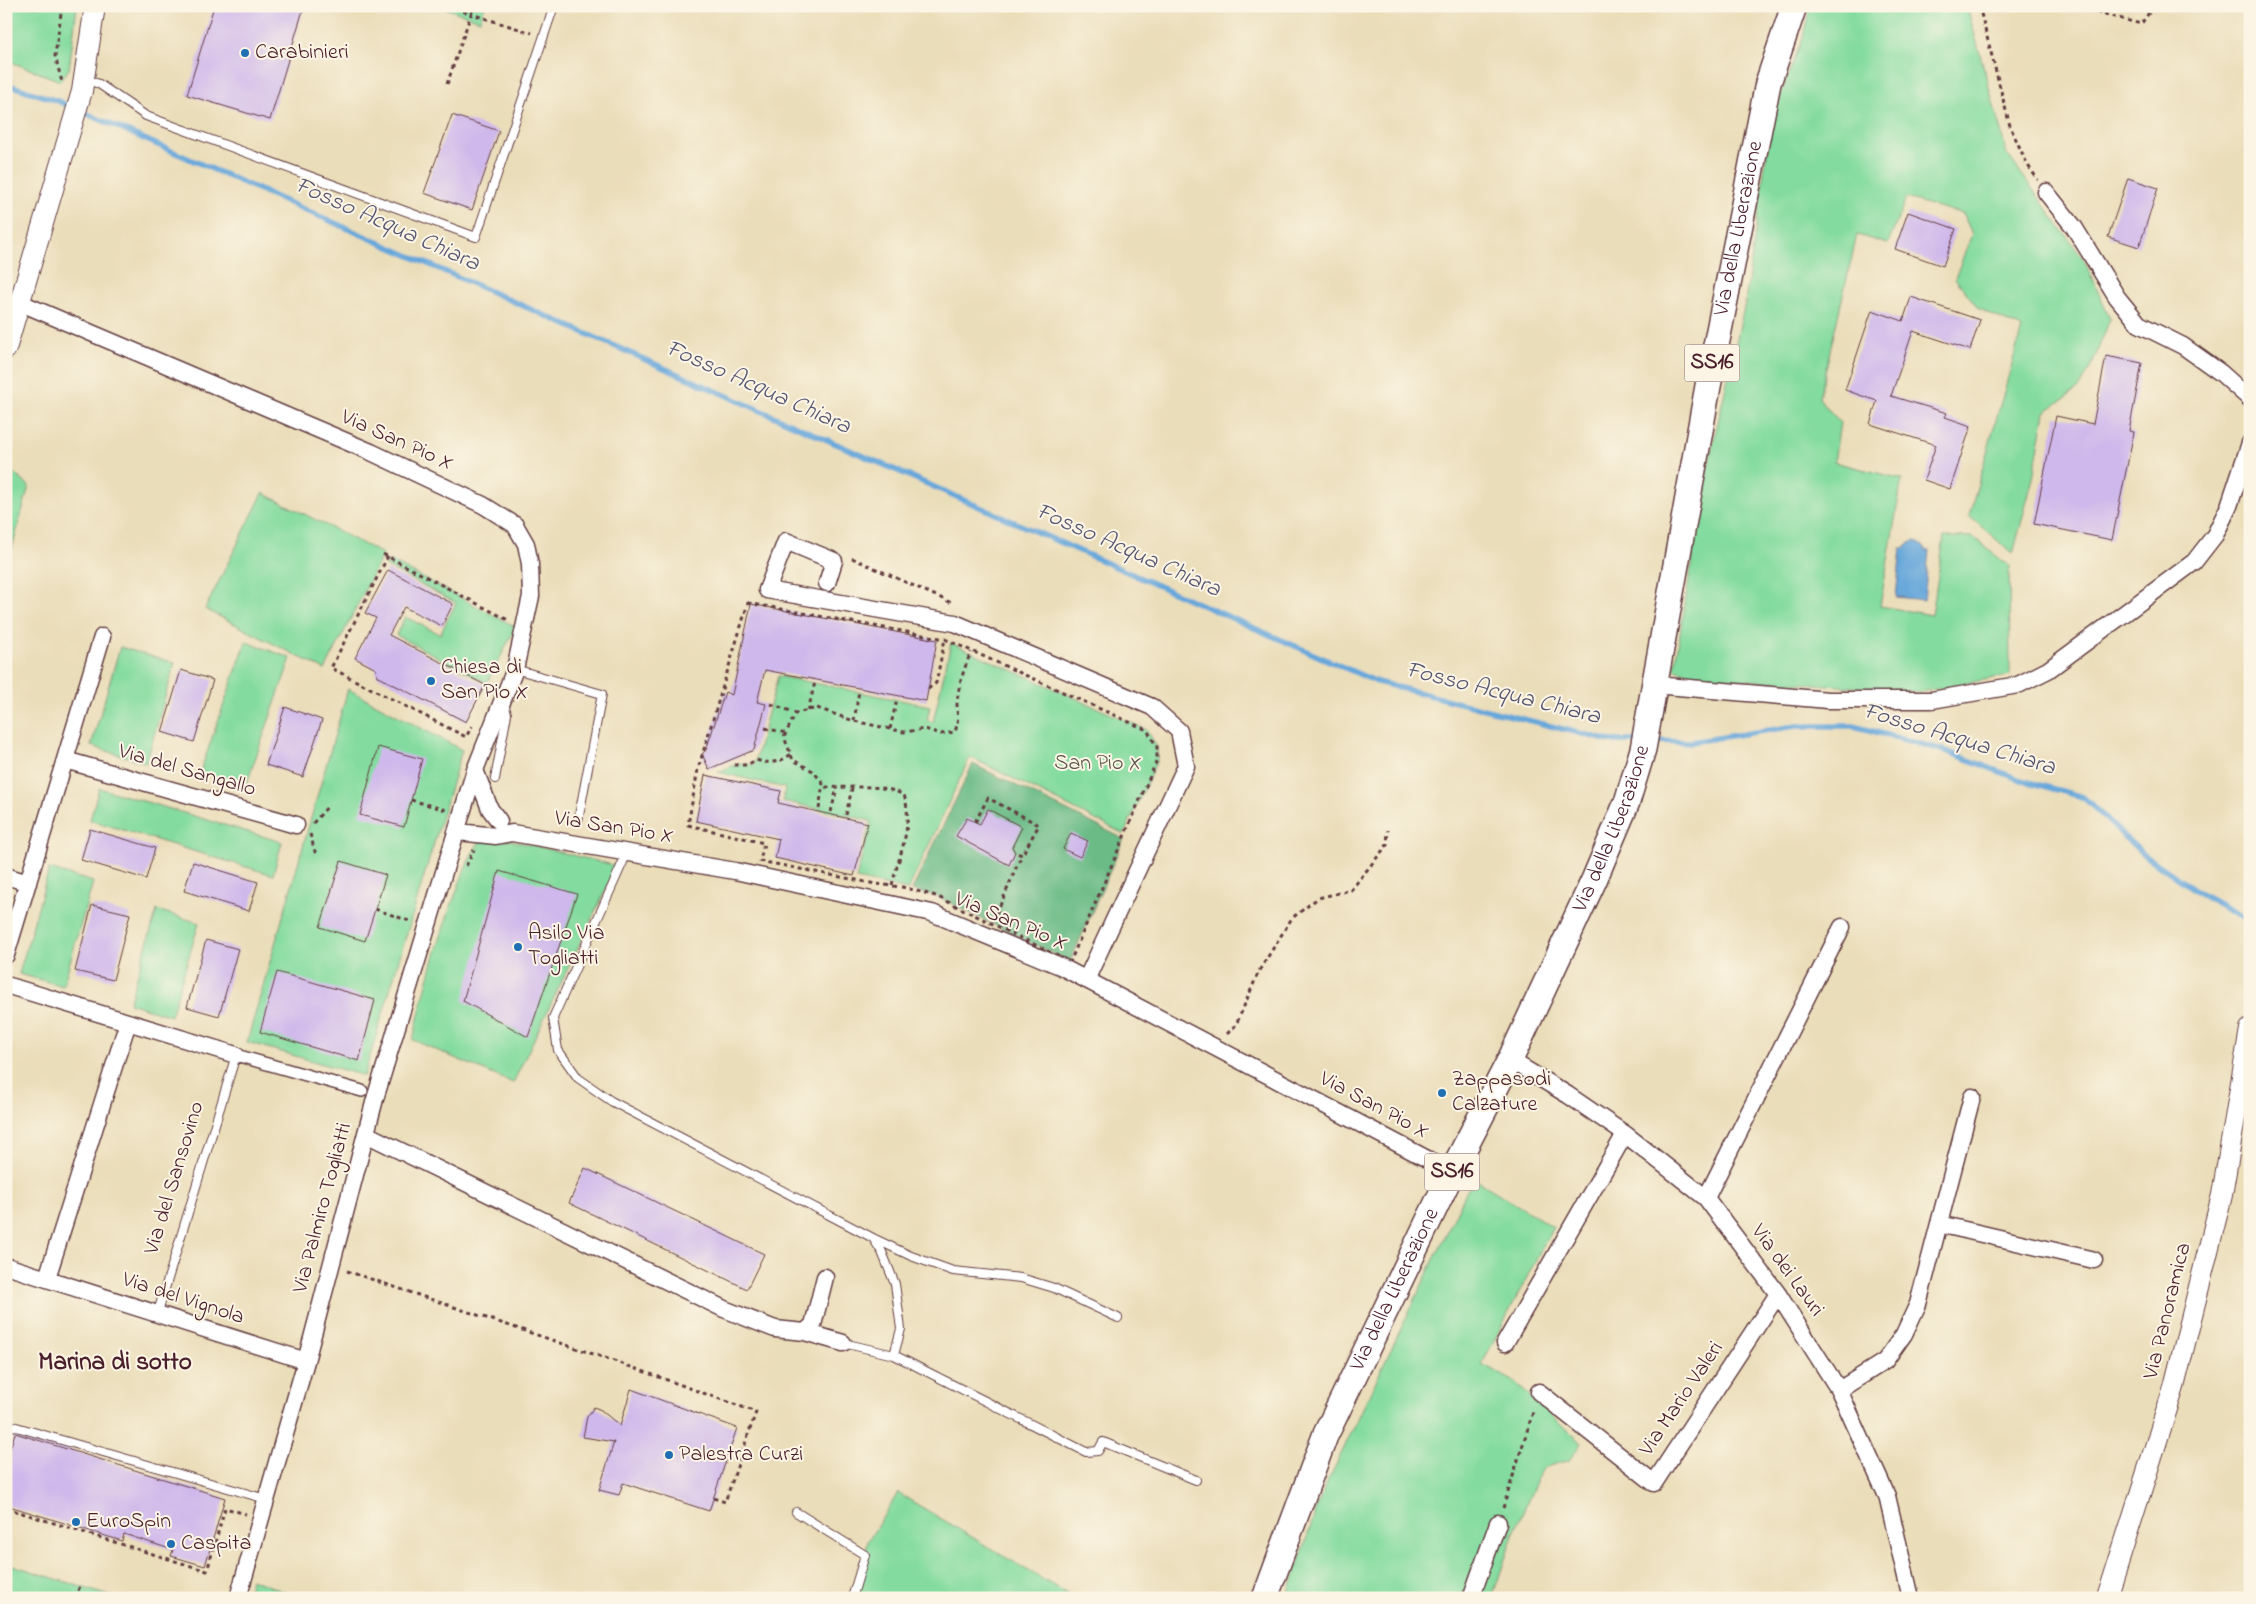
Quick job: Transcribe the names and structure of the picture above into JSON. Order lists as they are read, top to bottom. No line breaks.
{"streets":{"main road":["Via della Liberazione","SS16"],"street":["Via San Pio X","Via del Sangallo","Via Palmiro Togliatti","Via dei Lauri","Via del Vignola","Via Panoramica","Via Mario Valeri"],"lane":["Via del Sansovino"]},"crossings":[["Via della Liberazione","Via San Pio X"],["Via della Liberazione","Via dei Lauri"],["Via San Pio X","Via Palmiro Togliatti"],["Via del Sansovino","Via del Vignola"],["Via Palmiro Togliatti","Via del Vignola"],["Via dei Lauri","Via Mario Valeri"]],"districts":["Marina di sotto"],"water":["Fosso Acqua Chiara"],"parks":["San Pio X"],"places":["Carabinieri","Chiesa di San Pio X","Asilo Via Togliatti","Zappasodi Calzature","Palestra Curzi","EuroSpin","Caspita"]}
